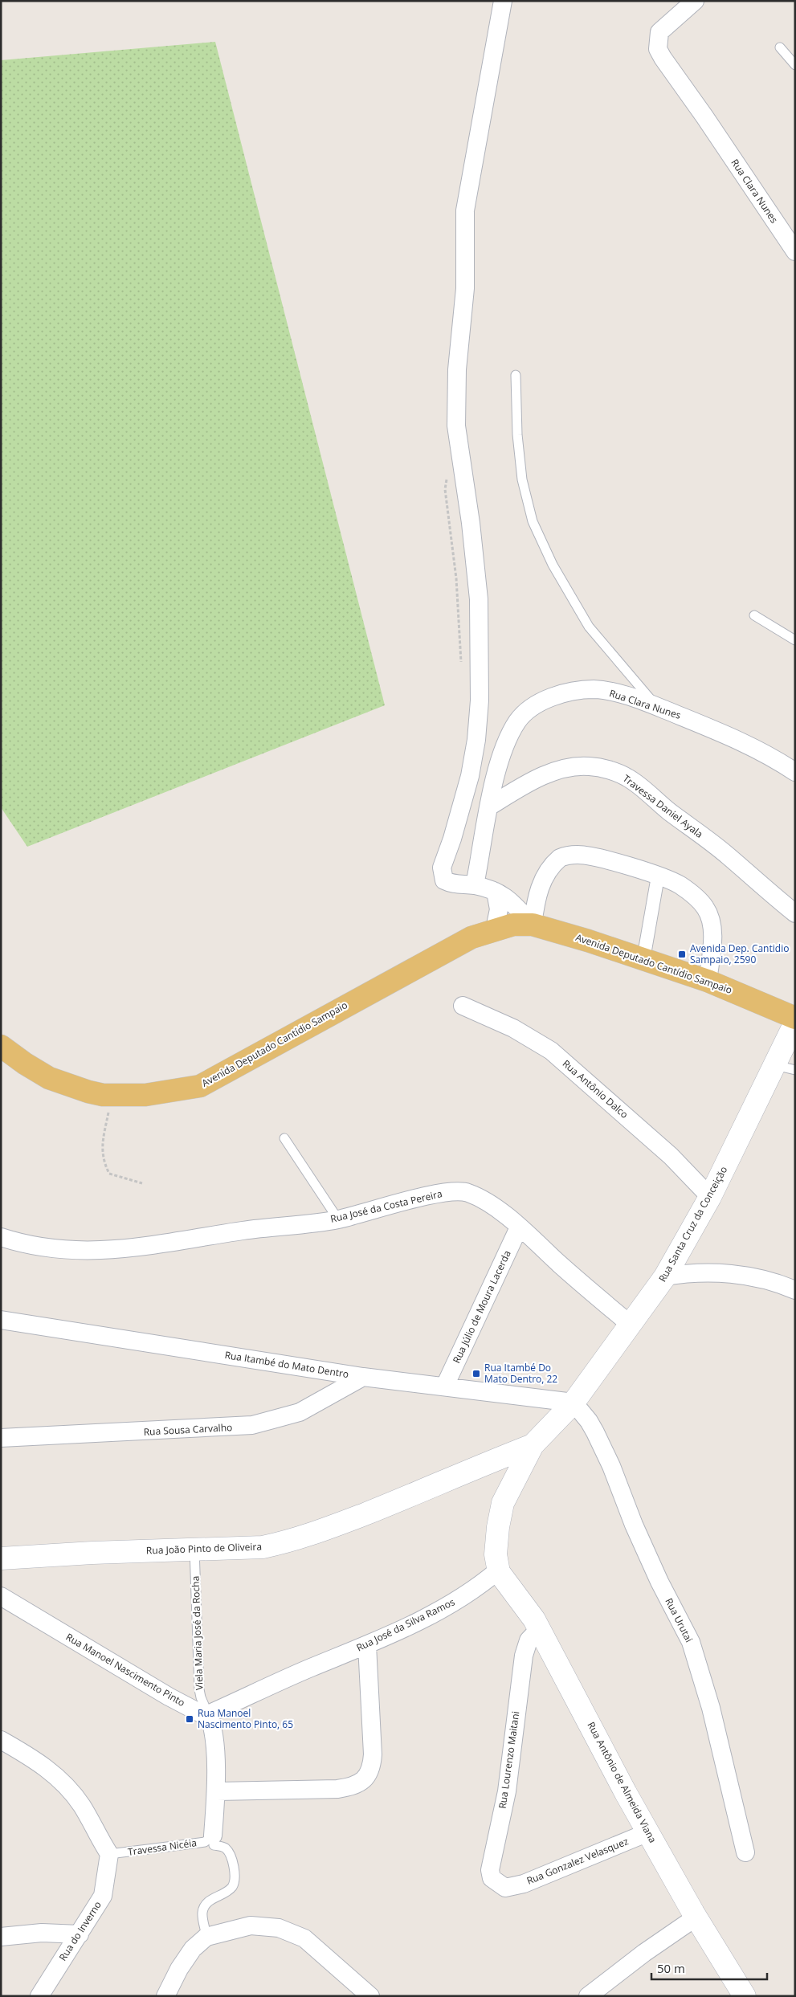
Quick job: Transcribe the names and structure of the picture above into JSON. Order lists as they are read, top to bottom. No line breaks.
{"streets":{"main road":["Avenida Deputado Cantídio Sampaio"],"street":["Rua Clara Nunes","Travessa Daniel Ayala","Rua Antônio Dalco","Rua José da Costa Pereira","Rua Santa Cruz da Conceição","Rua Júlio de Moura Lacerda","Rua Itambé do Mato Dentro","Rua Sousa Carvalho","Rua João Pinto de Oliveira","Rua Urutai","Rua José da Silva Ramos","Rua Manoel Nascimento Pinto","Rua Lourenzo Maitani","Rua Antônio de Almeida Viana","Rua Gonzalez Velasquez","Rua do Inverno"],"lane":["Viela Maria José da Rocha","Travessa Nicéia"]},"crossings":[["Rua Clara Nunes","Travessa Daniel Ayala"],["Rua Antônio Dalco","Rua Santa Cruz da Conceição"],["Rua José da Costa Pereira","Rua Santa Cruz da Conceição"],["Rua José da Costa Pereira","Rua Júlio de Moura Lacerda"],["Rua Santa Cruz da Conceição","Rua Itambé do Mato Dentro"],["Rua Santa Cruz da Conceição","Rua João Pinto de Oliveira"],["Rua Santa Cruz da Conceição","Rua Urutai"],["Rua Júlio de Moura Lacerda","Rua Itambé do Mato Dentro"],["Rua Itambé do Mato Dentro","Rua Sousa Carvalho"],["Rua Itambé do Mato Dentro","Rua Urutai"],["Rua João Pinto de Oliveira","Viela Maria José da Rocha"],["Rua José da Silva Ramos","Viela Maria José da Rocha"],["Rua José da Silva Ramos","Rua Manoel Nascimento Pinto"],["Rua José da Silva Ramos","Rua Antônio de Almeida Viana"],["Viela Maria José da Rocha","Rua Manoel Nascimento Pinto"],["Rua Lourenzo Maitani","Rua Antônio de Almeida Viana"],["Rua Lourenzo Maitani","Rua Gonzalez Velasquez"],["Rua Antônio de Almeida Viana","Rua Gonzalez Velasquez"],["Travessa Nicéia","Rua do Inverno"]],"places":{"transit":["Avenida Dep. Cantidio Sampaio, 2590","Rua Itambé Do Mato Dentro, 22","Rua Manoel Nascimento Pinto, 65"]},"scale_bar":"50 m"}
